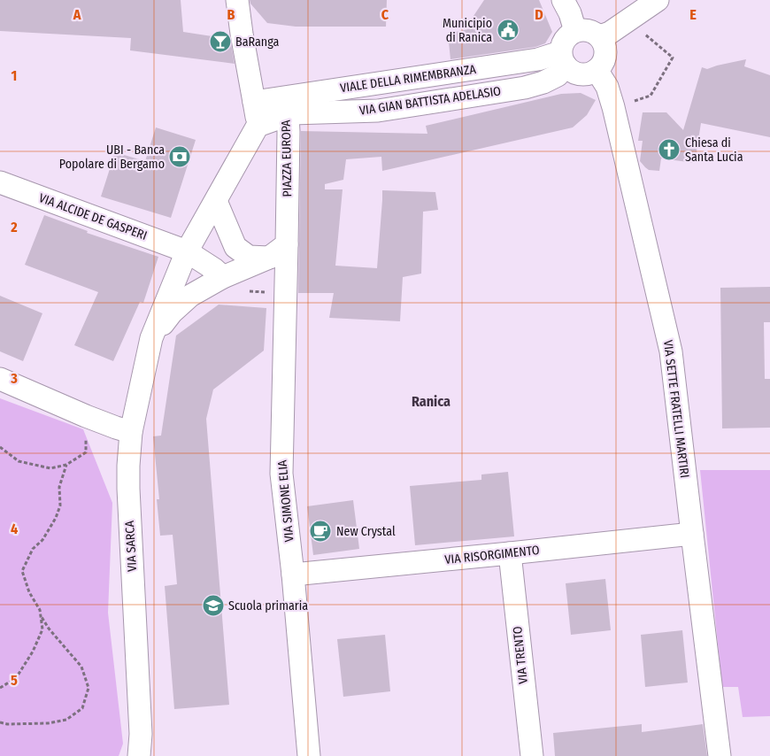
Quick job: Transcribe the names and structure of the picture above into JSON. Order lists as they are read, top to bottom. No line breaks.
{"streets":{"street":["VIALE DELLA RIMEMBRANZA","VIA GIAN BATTISTA ADELASIO","PIAZZA EUROPA","VIA ALCIDE DE GASPERI","VIA SETTE FRATELLI MARTIRI","VIA SIMONE ELIA","VIA SARCA","VIA RISORGIMENTO","VIA TRENTO"]},"crossings":[["VIALE DELLA RIMEMBRANZA","VIA GIAN BATTISTA ADELASIO"],["VIALE DELLA RIMEMBRANZA","VIA SETTE FRATELLI MARTIRI"],["VIA GIAN BATTISTA ADELASIO","PIAZZA EUROPA"],["VIA GIAN BATTISTA ADELASIO","VIA SETTE FRATELLI MARTIRI"],["PIAZZA EUROPA","VIA SIMONE ELIA"],["VIA SETTE FRATELLI MARTIRI","VIA RISORGIMENTO"],["VIA SIMONE ELIA","VIA RISORGIMENTO"],["VIA RISORGIMENTO","VIA TRENTO"]],"districts":["Ranica"],"places":{"public building":["Municipio di Ranica"],"bar":["BaRanga"],"church":["Chiesa di Santa Lucia"],"bank":["UBI - Banca Popolare di Bergamo"],"cafe":["New Crystal"],"school or university":["Scuola primaria"]},"grid":{"columns":["A","B","C","D","E"],"rows":["1","2","3","4","5"]}}
